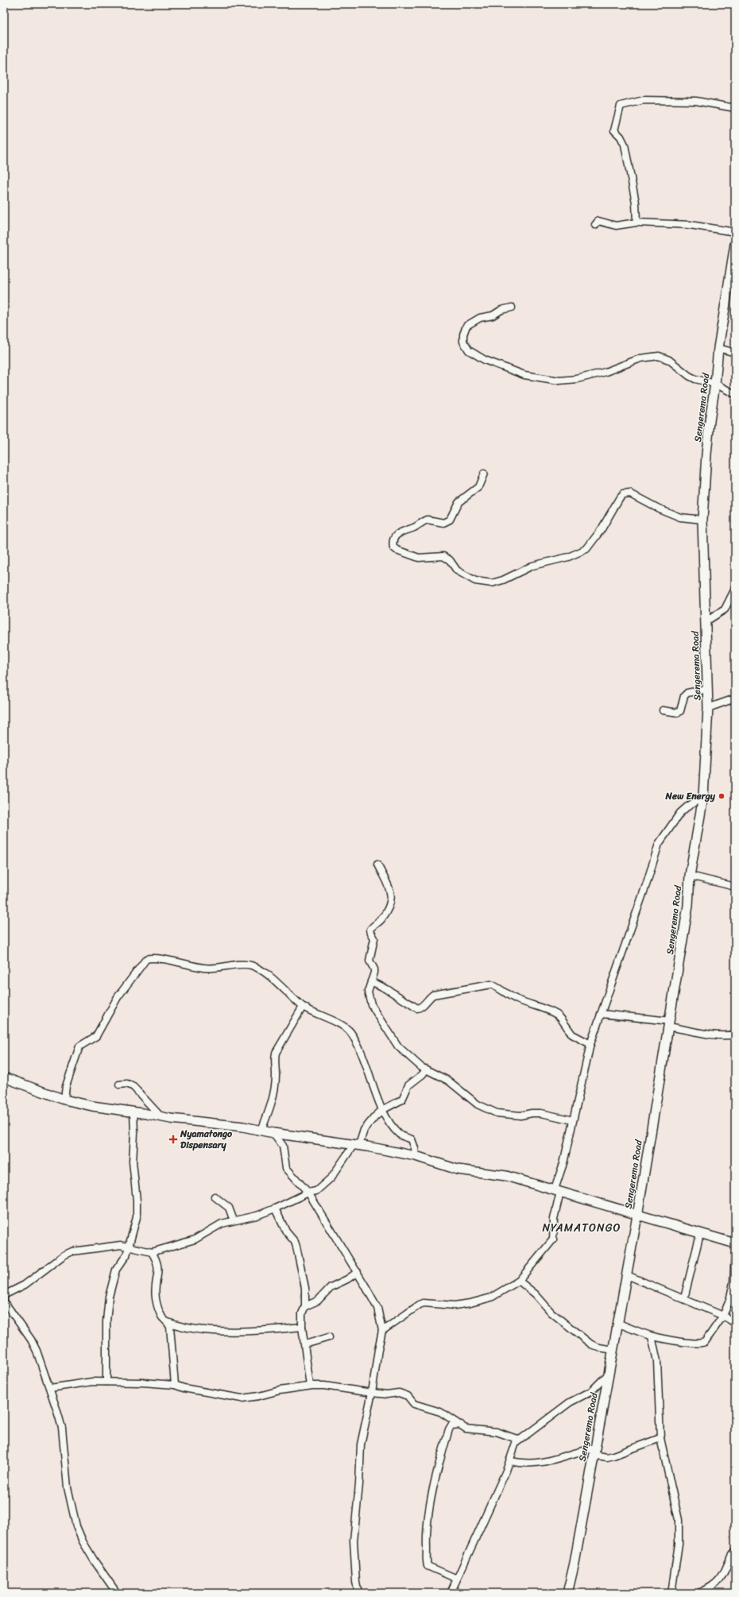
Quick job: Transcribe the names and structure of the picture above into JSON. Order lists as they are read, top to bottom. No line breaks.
{"streets":{"main road":["Sengerema Road"]},"districts":["NYAMATONGO"],"places":{"other":["New Energy"],"health":["Nyamatongo Dispensary"]}}
